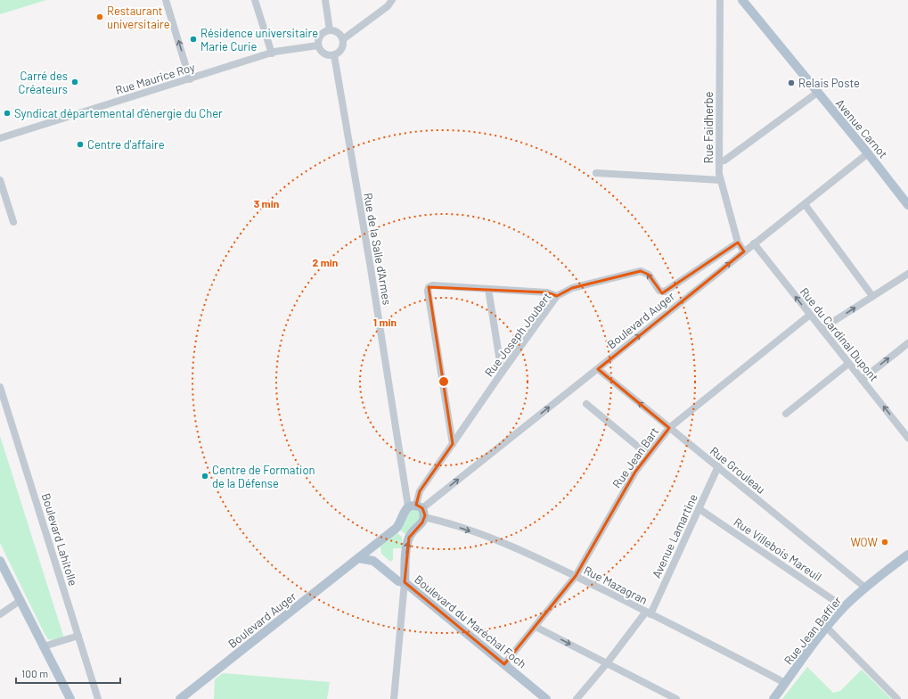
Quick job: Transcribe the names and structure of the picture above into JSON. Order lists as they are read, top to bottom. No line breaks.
{"streets":{"main road":["Avenue Carnot","Boulevard Auger","Boulevard du Maréchal Foch","Rue Jean Baffier"],"street":["Rue Maurice Roy","Rue Faidherbe","Rue de la Salle d'Armes","Rue Joseph Joubert","Rue du Cardinal Dupont","Rue Jean Bart","Rue Grouleau","Avenue Lamartine","Boulevard Lahitolle","Rue Villebois Mareuil","Rue Mazagran"]},"crossings":[["Rue Maurice Roy","Rue de la Salle d'Armes"],["Rue Faidherbe","Boulevard Auger"],["Rue Faidherbe","Rue Joseph Joubert"],["Avenue Carnot","Boulevard Auger"],["Rue de la Salle d'Armes","Boulevard Auger"],["Rue de la Salle d'Armes","Rue Joseph Joubert"],["Rue de la Salle d'Armes","Rue Mazagran"],["Boulevard Auger","Rue Joseph Joubert"],["Boulevard Auger","Rue du Cardinal Dupont"],["Boulevard Auger","Rue Grouleau"],["Boulevard Auger","Rue Mazagran"],["Boulevard Auger","Boulevard du Maréchal Foch"],["Rue Joseph Joubert","Rue Mazagran"],["Rue du Cardinal Dupont","Rue Jean Bart"],["Rue Jean Bart","Rue Grouleau"],["Rue Jean Bart","Rue Mazagran"],["Rue Jean Bart","Boulevard du Maréchal Foch"],["Rue Grouleau","Avenue Lamartine"],["Rue Grouleau","Rue Jean Baffier"],["Avenue Lamartine","Rue Villebois Mareuil"],["Avenue Lamartine","Rue Mazagran"],["Rue Villebois Mareuil","Rue Jean Baffier"],["Rue Mazagran","Rue Jean Baffier"]],"one_way":["Boulevard Auger","Rue Joseph Joubert","Rue Mazagran"],"places":["Restaurant universitaire","Résidence universitaire Marie Curie","Carré des Créateurs","Relais Poste","Syndicat départemental d'énergie du Cher","Centre d'affaire","Centre de Formation de la Défense","WOW"],"scale_bar":"100 m","rings":["3 min","2 min","1 min"]}
